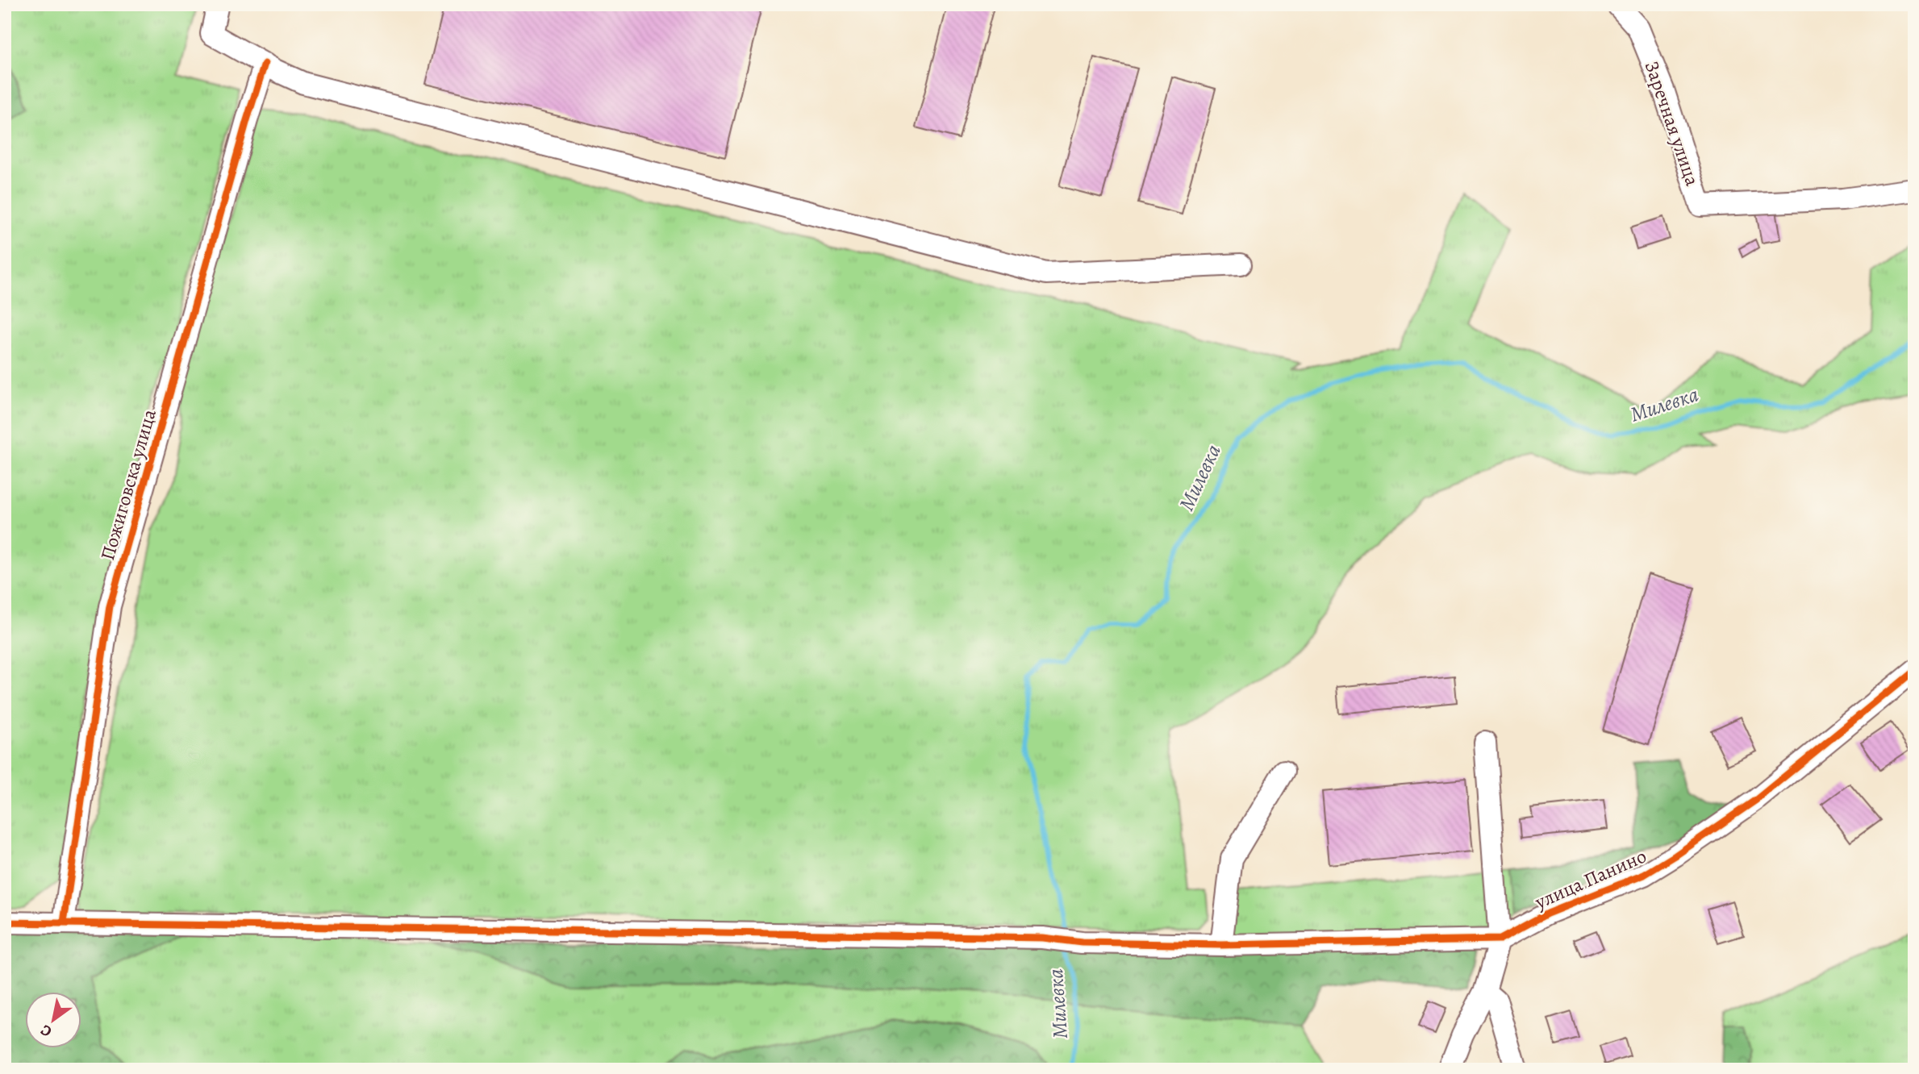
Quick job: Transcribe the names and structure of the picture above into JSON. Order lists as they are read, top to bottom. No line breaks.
{"streets":{"street":["Заречная улица","Пожиговска улица","улица Панино"]},"crossings":[["Пожиговска улица","улица Панино"]],"water":["Милевка"],"north":"bottom left"}
